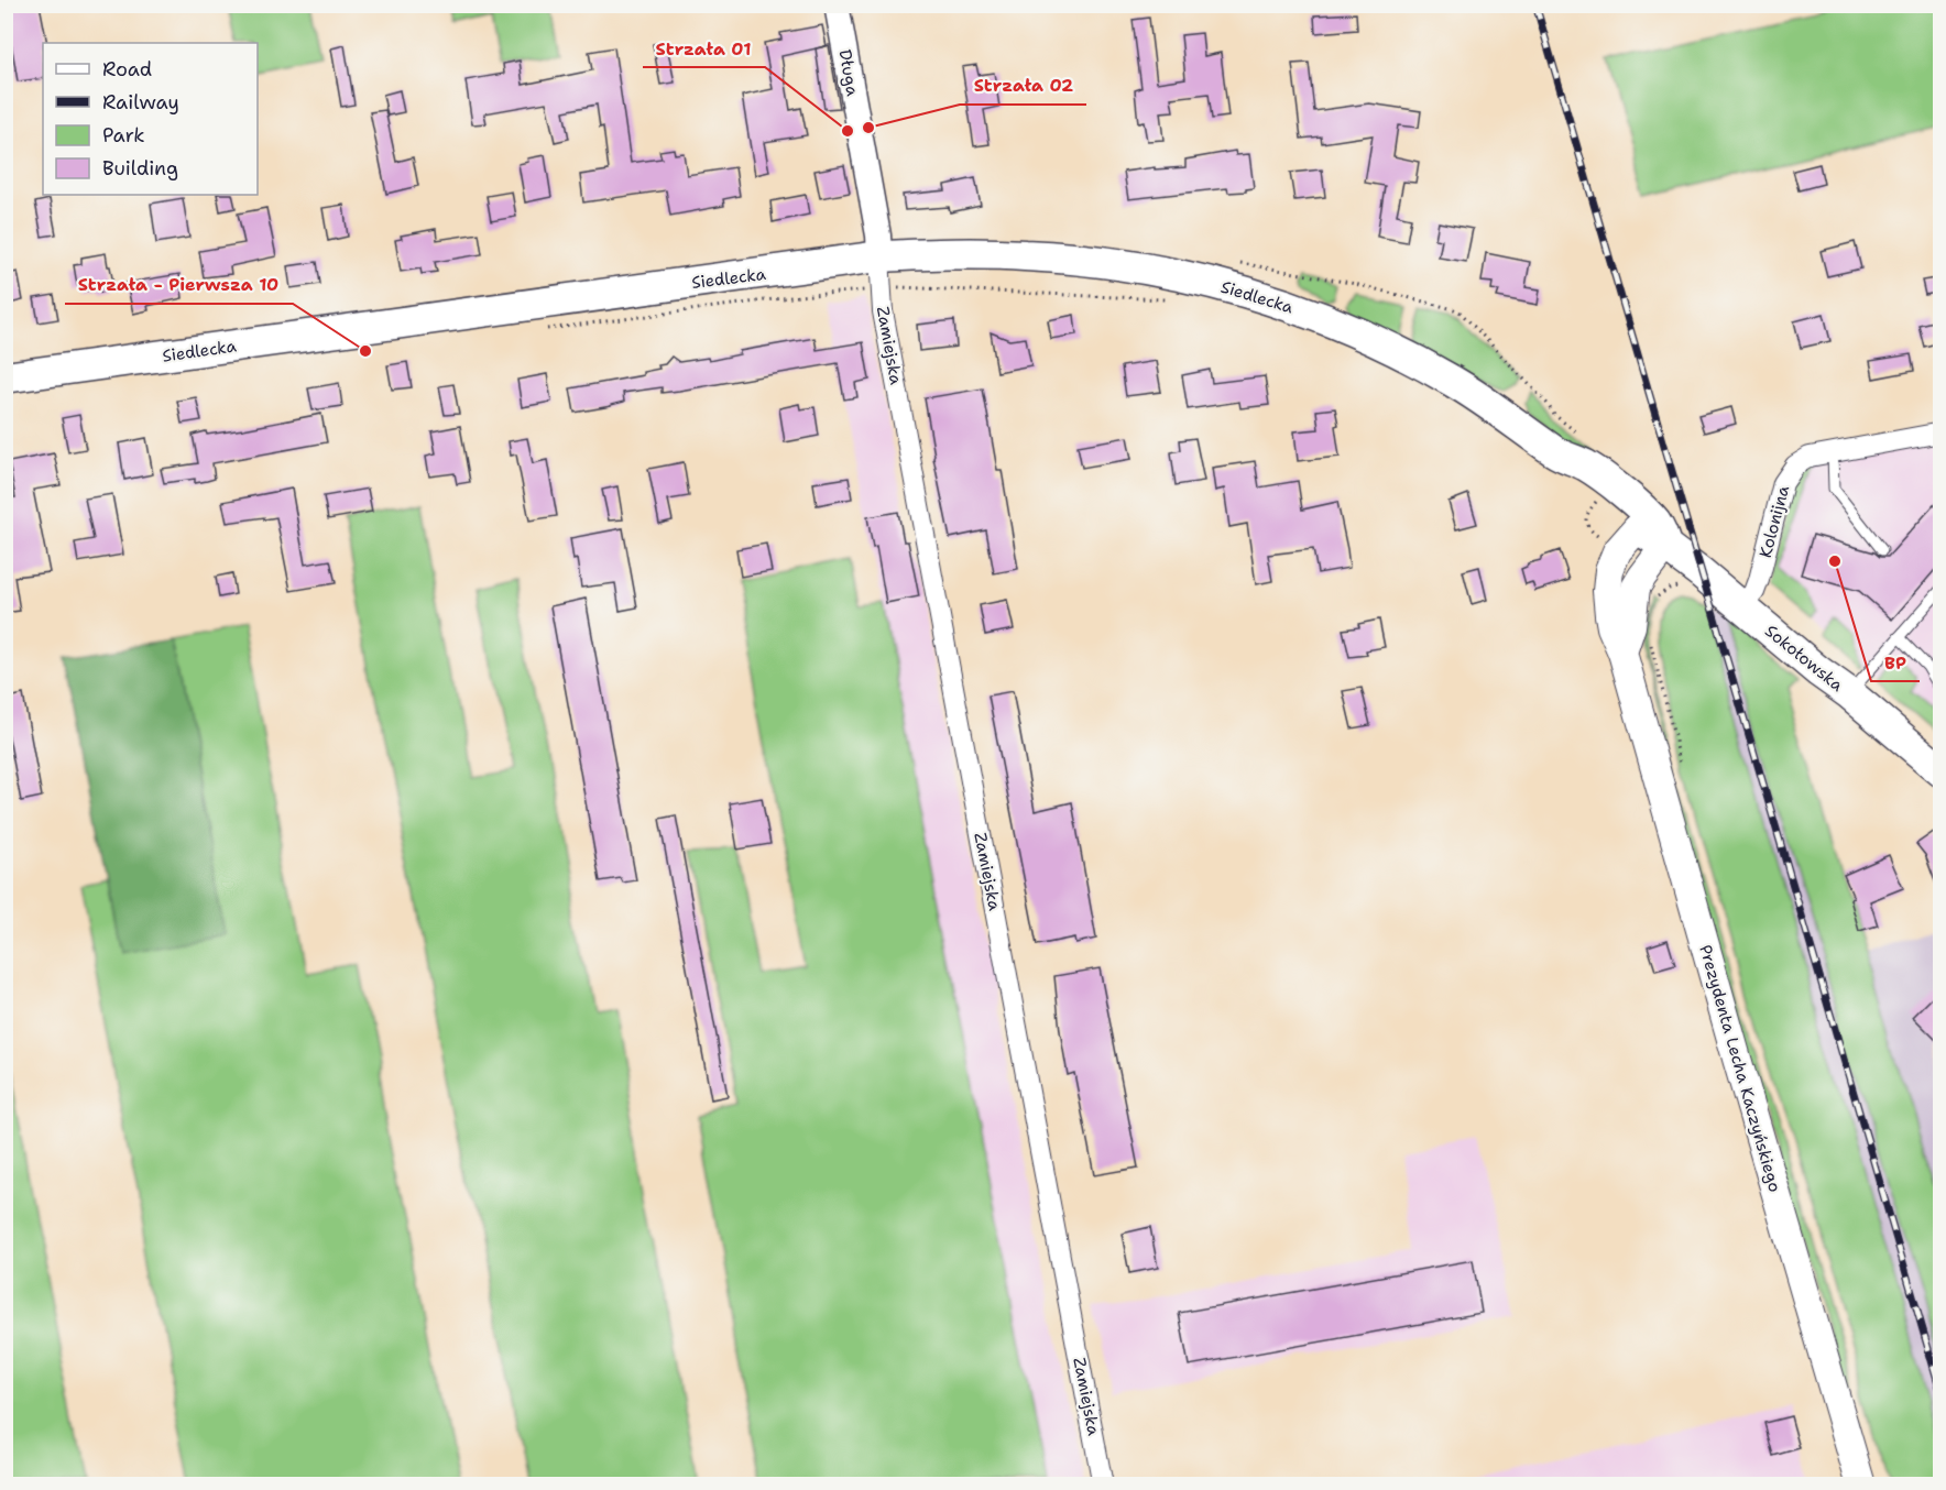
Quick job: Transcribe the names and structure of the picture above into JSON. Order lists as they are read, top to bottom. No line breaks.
{"streets":{"main road":["Siedlecka","Sokołowska","Prezydenta Lecha Kaczyńskiego"],"street":["Długa","Zamiejska","Kolonijna"]},"crossings":[["Długa","Siedlecka"],["Długa","Zamiejska"],["Siedlecka","Zamiejska"],["Siedlecka","Sokołowska"],["Kolonijna","Sokołowska"],["Sokołowska","Prezydenta Lecha Kaczyńskiego"]],"places":["Strzała 02","Strzała 01","Strzała - Pierwsza 10","BP"],"legend":["Road","Railway","Park","Building"]}
